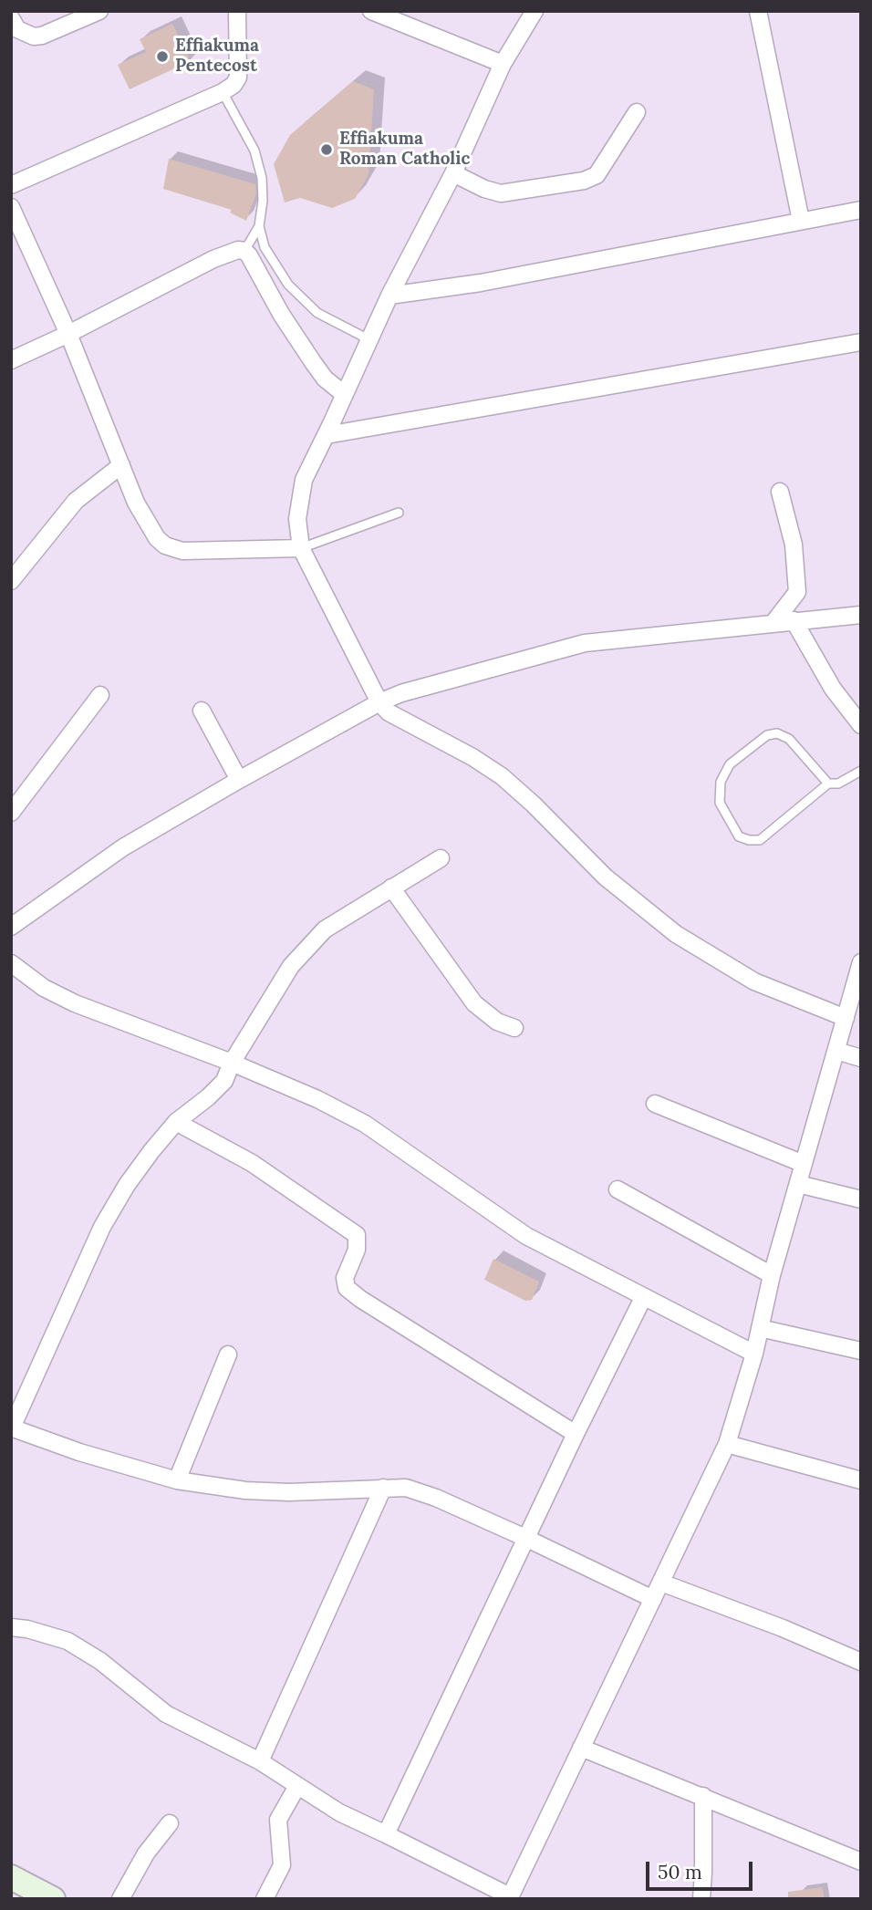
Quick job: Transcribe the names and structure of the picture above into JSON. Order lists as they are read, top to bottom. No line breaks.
{"places":["Effiakuma Pentecost","Effiakuma Roman Catholic"],"scale_bar":"50 m"}
